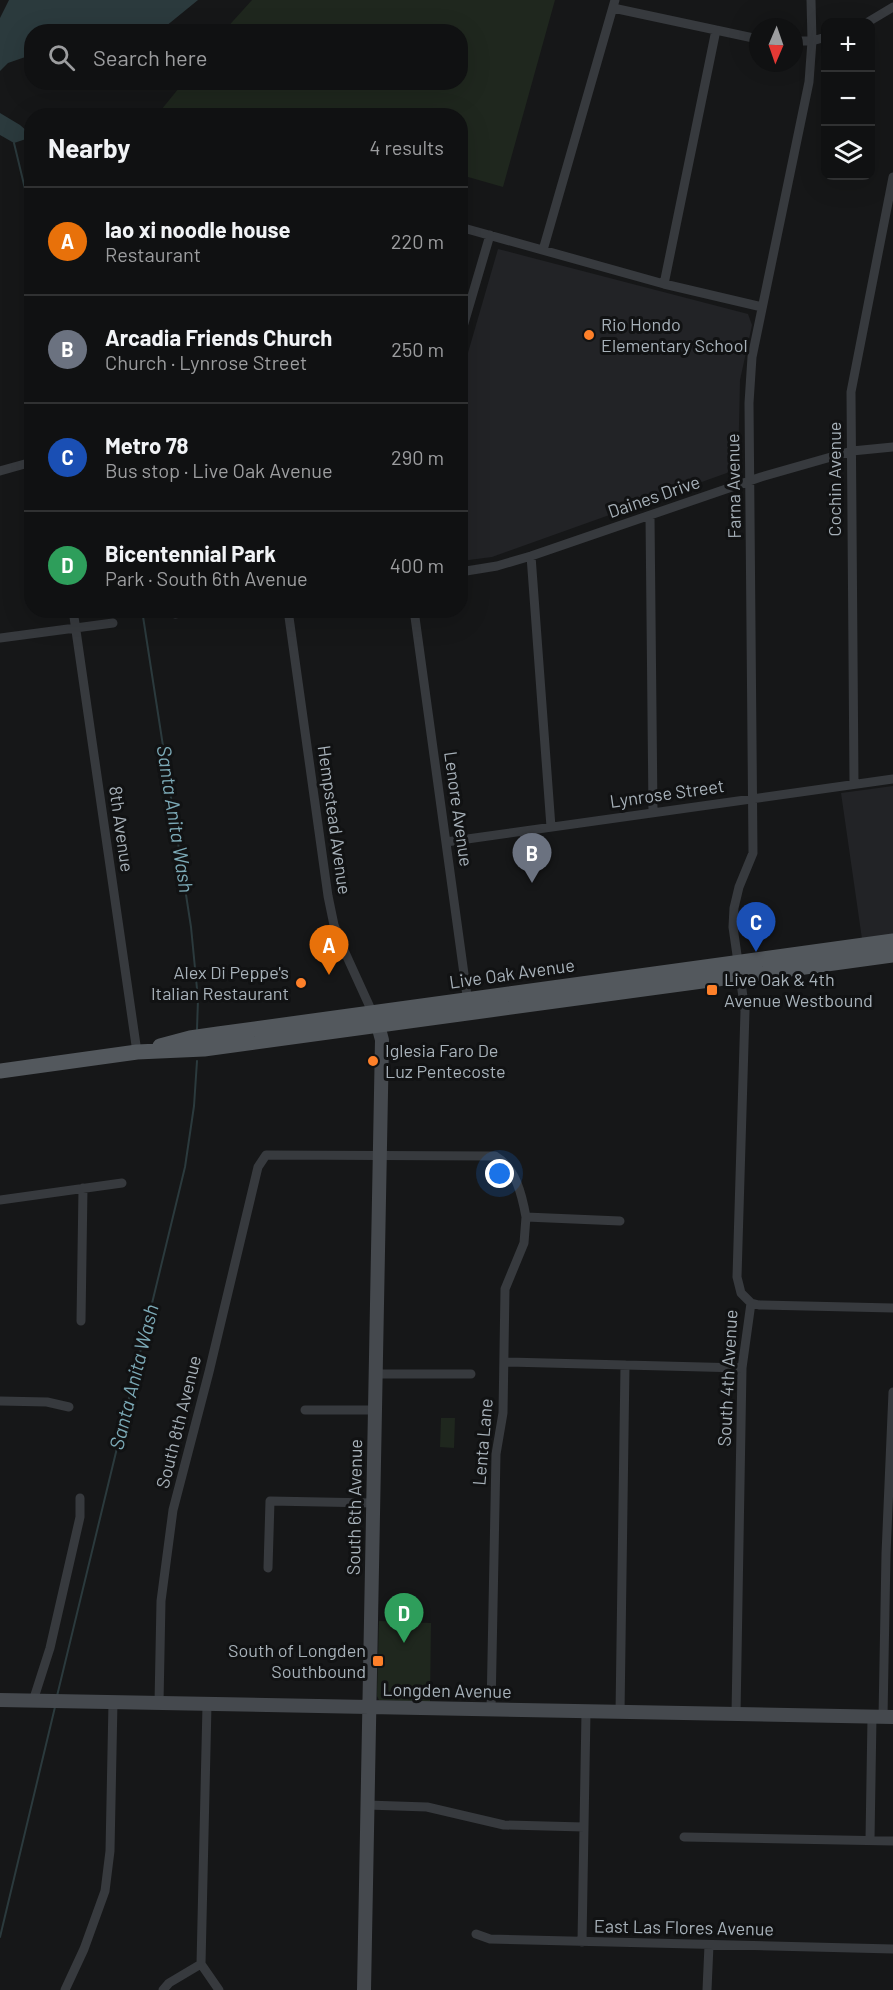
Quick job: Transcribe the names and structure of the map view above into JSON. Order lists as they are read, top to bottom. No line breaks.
{"streets":{"main road":["Live Oak Avenue"],"street":["Cochin Avenue","Farna Avenue","Daines Drive","Lynrose Street","Lenore Avenue","Hempstead Avenue","8th Avenue","South 4th Avenue","South 8th Avenue","Lenta Lane","South 6th Avenue","Longden Avenue","East Las Flores Avenue"]},"crossings":[["Cochin Avenue","Daines Drive"],["Cochin Avenue","Lynrose Street"],["Farna Avenue","Daines Drive"],["Farna Avenue","Lynrose Street"],["Farna Avenue","Live Oak Avenue"],["Farna Avenue","South 4th Avenue"],["Lynrose Street","Lenore Avenue"],["Lenore Avenue","Live Oak Avenue"],["Hempstead Avenue","Live Oak Avenue"],["Hempstead Avenue","South 6th Avenue"],["8th Avenue","Live Oak Avenue"],["Live Oak Avenue","South 4th Avenue"],["Live Oak Avenue","South 6th Avenue"],["South 4th Avenue","Longden Avenue"],["South 8th Avenue","South 6th Avenue"],["South 8th Avenue","Longden Avenue"],["Lenta Lane","Longden Avenue"],["South 6th Avenue","Longden Avenue"]],"water":["Santa Anita Wash"],"places":{"other":["Rio Hondo Elementary School","Alex Di Peppe's Italian Restaurant","Iglesia Faro De Luz Pentecoste"],"transit":["Live Oak & 4th Avenue Westbound","South of Longden Southbound"]},"north":"bottom","page":{"map_buttons":["+","−"],"search":"Search here","heading":["Nearby","4 results"],"list":[{"mark":"A","name":"lao xi noodle house","note":"Restaurant","value":"220 m"},{"mark":"B","name":"Arcadia Friends Church","note":"Church · Lynrose Street","value":"250 m"},{"mark":"C","name":"Metro 78","note":"Bus stop · Live Oak Avenue","value":"290 m"},{"mark":"D","name":"Bicentennial Park","note":"Park · South 6th Avenue","value":"400 m"}],"pins":["B","C","A","D"]}}
